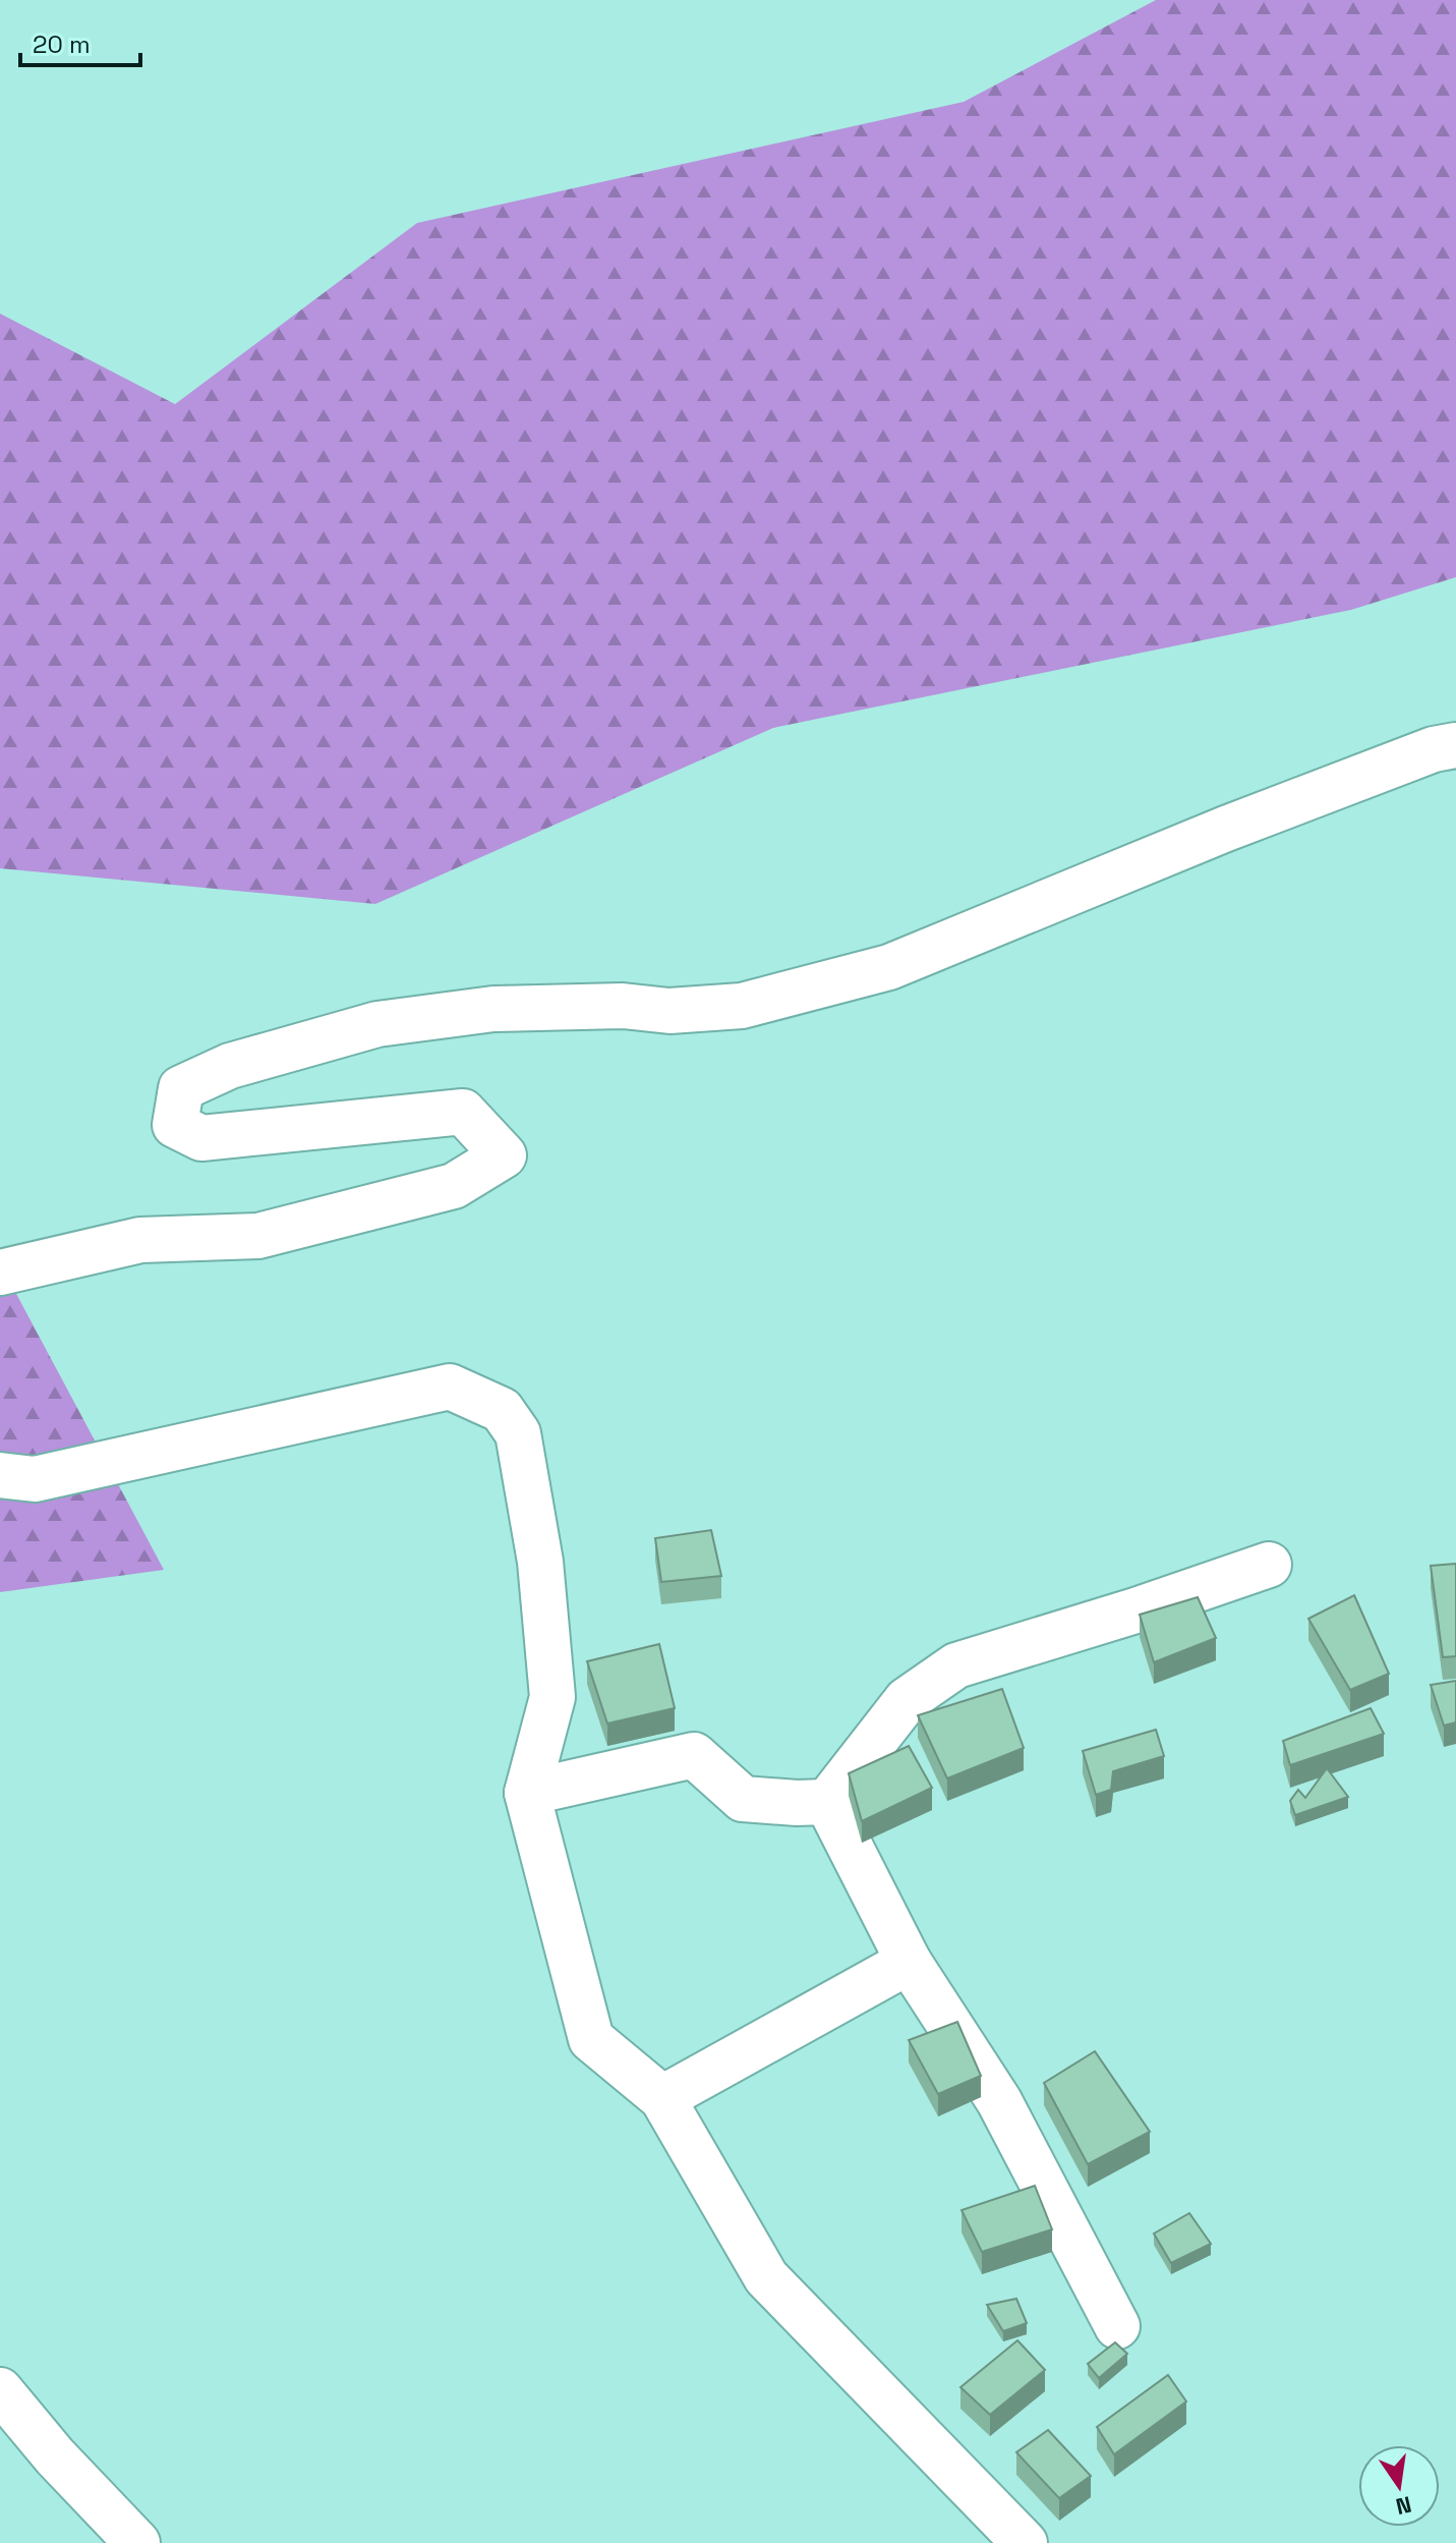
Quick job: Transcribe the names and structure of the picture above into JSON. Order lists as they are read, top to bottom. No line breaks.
{"scale_bar":"20 m","north":"bottom"}
